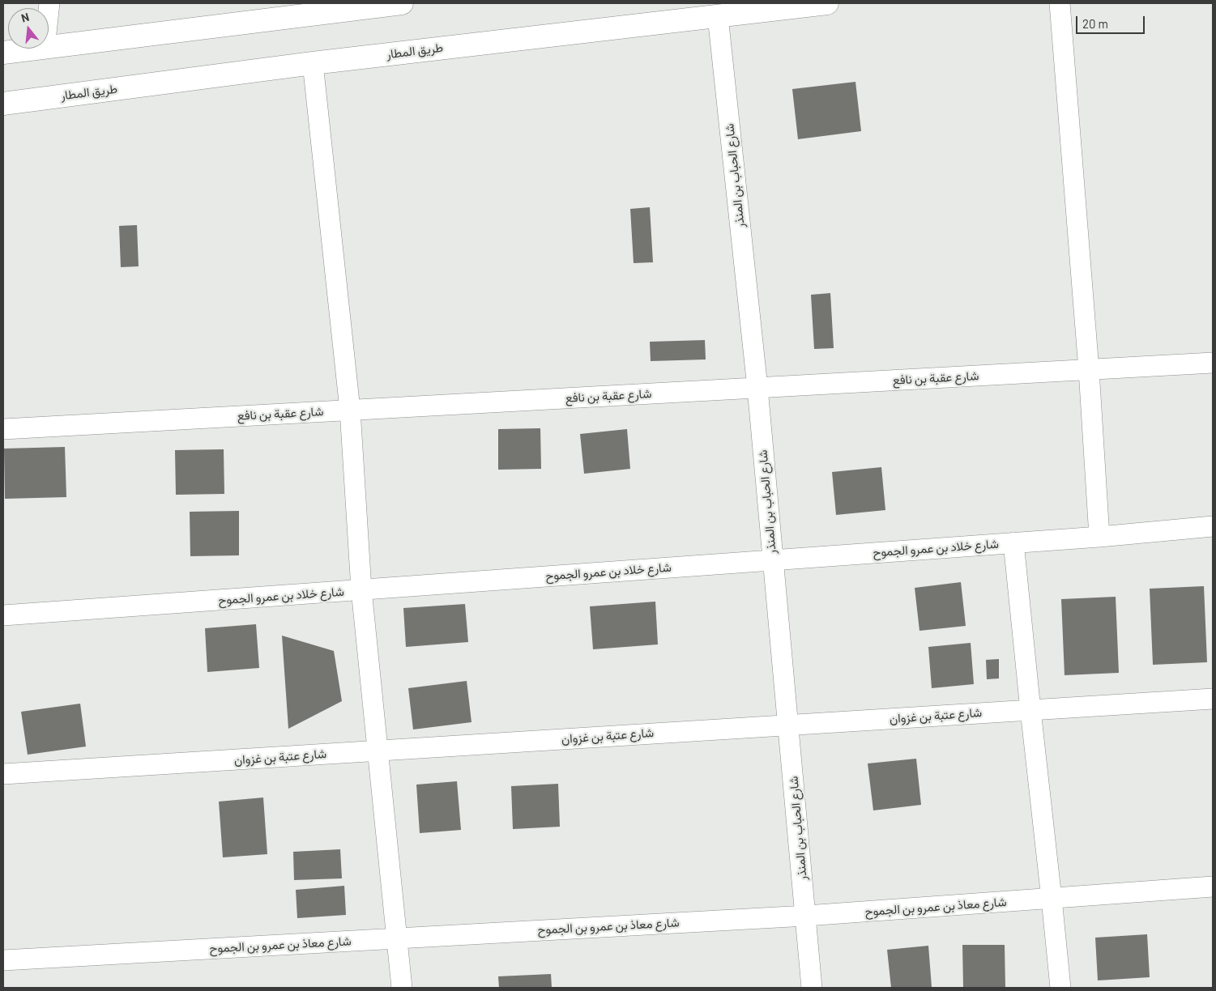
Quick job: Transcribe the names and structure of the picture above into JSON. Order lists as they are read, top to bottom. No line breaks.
{"streets":{"highway":["طريق المطار"],"street":["شارع الحباب بن المنذر","شارع عقبة بن نافع","شارع خلاد بن عمرو الجموح","شارع عتبة بن غزوان","شارع معاذ بن عمرو بن الجموح"]},"crossings":[["طريق المطار","شارع الحباب بن المنذر"],["شارع الحباب بن المنذر","شارع عقبة بن نافع"],["شارع الحباب بن المنذر","شارع خلاد بن عمرو الجموح"],["شارع الحباب بن المنذر","شارع عتبة بن غزوان"],["شارع الحباب بن المنذر","شارع معاذ بن عمرو بن الجموح"]],"scale_bar":"20 m","north":"top"}
